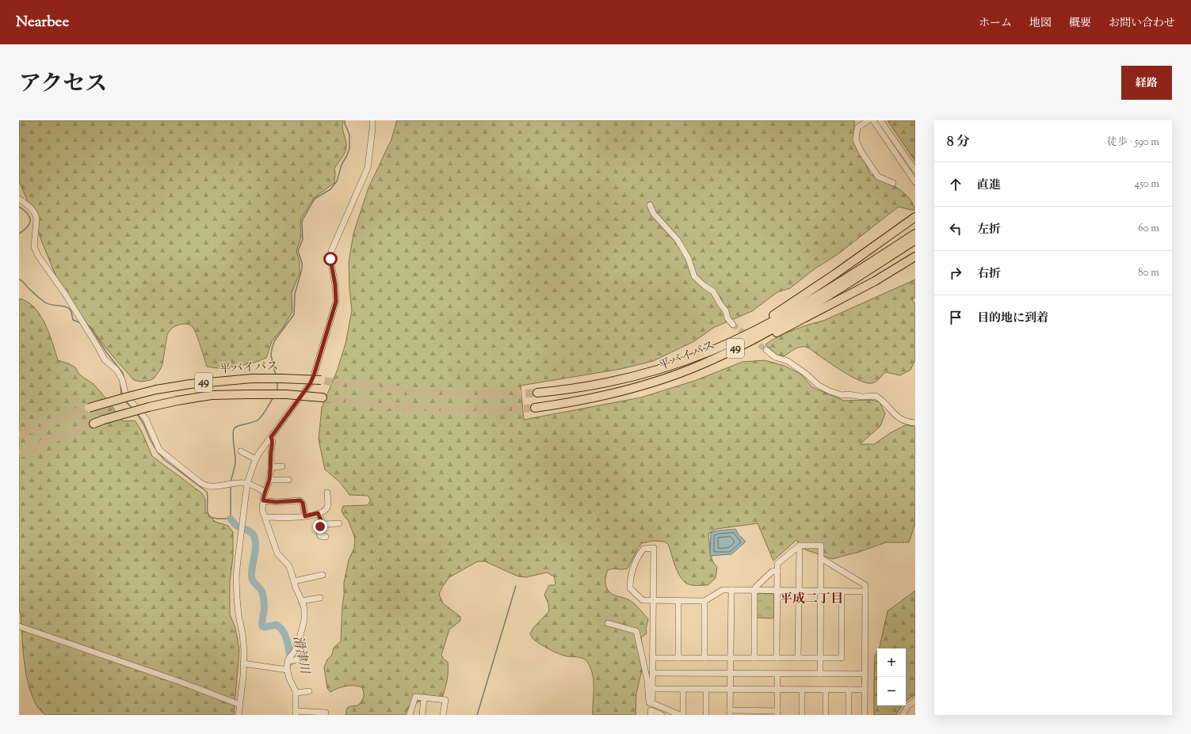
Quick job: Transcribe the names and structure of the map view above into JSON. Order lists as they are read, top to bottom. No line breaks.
{"streets":{"highway":["49","平バイパス"]},"districts":["平成二丁目"],"water":["滑津川"],"page":{"header":"Nearbee","nav":["ホーム","地図","概要","お問い合わせ"],"title":"アクセス","buttons":"経路","heading":["8 分","徒歩 · 590 m"],"list":[["直進","450 m"],["左折","60 m"],["右折","80 m"],"目的地に到着"],"map_buttons":["+","−"]}}
